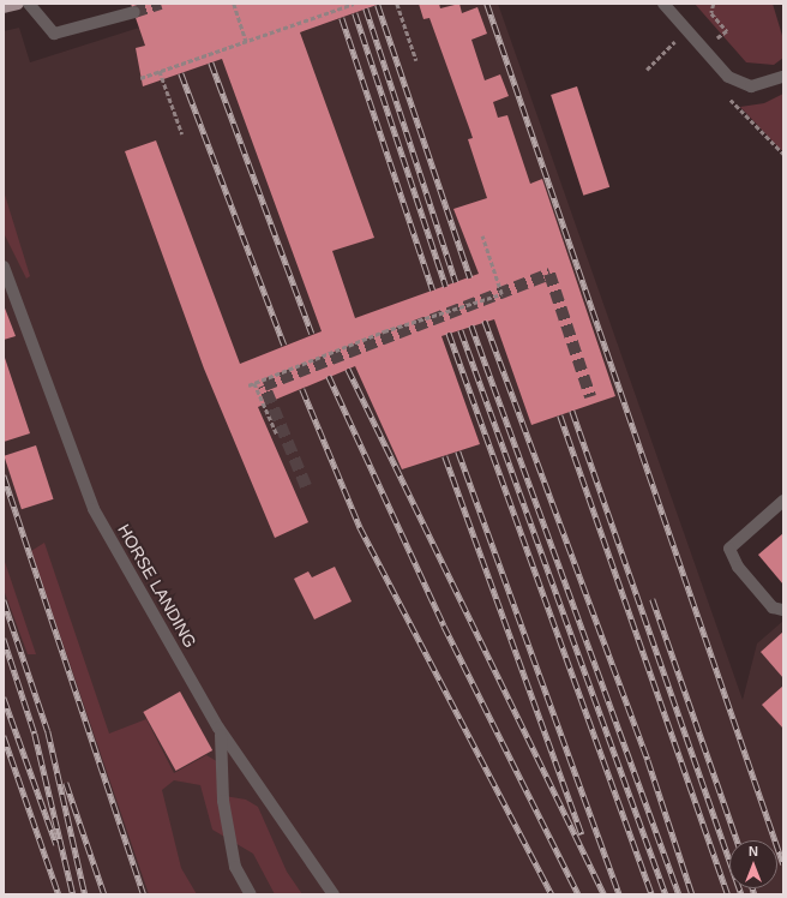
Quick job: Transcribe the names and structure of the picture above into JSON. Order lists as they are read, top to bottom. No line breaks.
{"streets":{"lane":["HORSE LANDING"]},"north":"top"}
